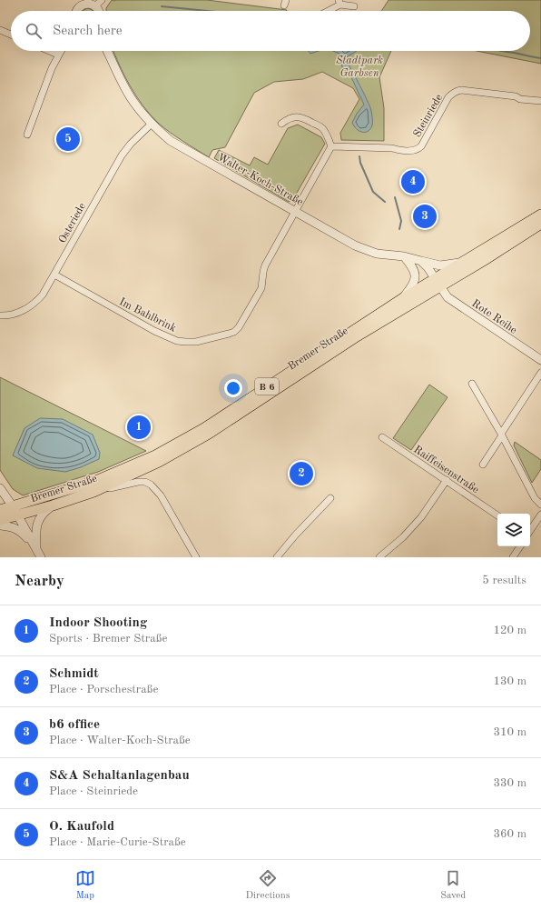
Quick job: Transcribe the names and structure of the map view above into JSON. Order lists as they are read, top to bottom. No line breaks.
{"streets":{"main road":["Bremer Straße","B 6"],"street":["Steinriede","Walter-Koch-Straße","Osteriede","Im Bahlbrink","Rote Reihe","Raiffeisenstraße"]},"crossings":[["Walter-Koch-Straße","Osteriede"],["Walter-Koch-Straße","Im Bahlbrink"],["Walter-Koch-Straße","Bremer Straße"],["Osteriede","Im Bahlbrink"],["Rote Reihe","Bremer Straße"]],"parks":["Stadtpark Garbsen"],"page":{"search":"Search here","pins":["5","4","3","1","2"],"heading":["Nearby","5 results"],"list":[{"mark":"1","name":"Indoor Shooting","note":"Sports · Bremer Straße","value":"120 m"},{"mark":"2","name":"Schmidt","note":"Place · Porschestraße","value":"130 m"},{"mark":"3","name":"b6 office","note":"Place · Walter-Koch-Straße","value":"310 m"},{"mark":"4","name":"S&A Schaltanlagenbau","note":"Place · Steinriede","value":"330 m"},{"mark":"5","name":"O. Kaufold","note":"Place · Marie-Curie-Straße","value":"360 m"}],"nav":["Map","Directions","Saved"]}}
